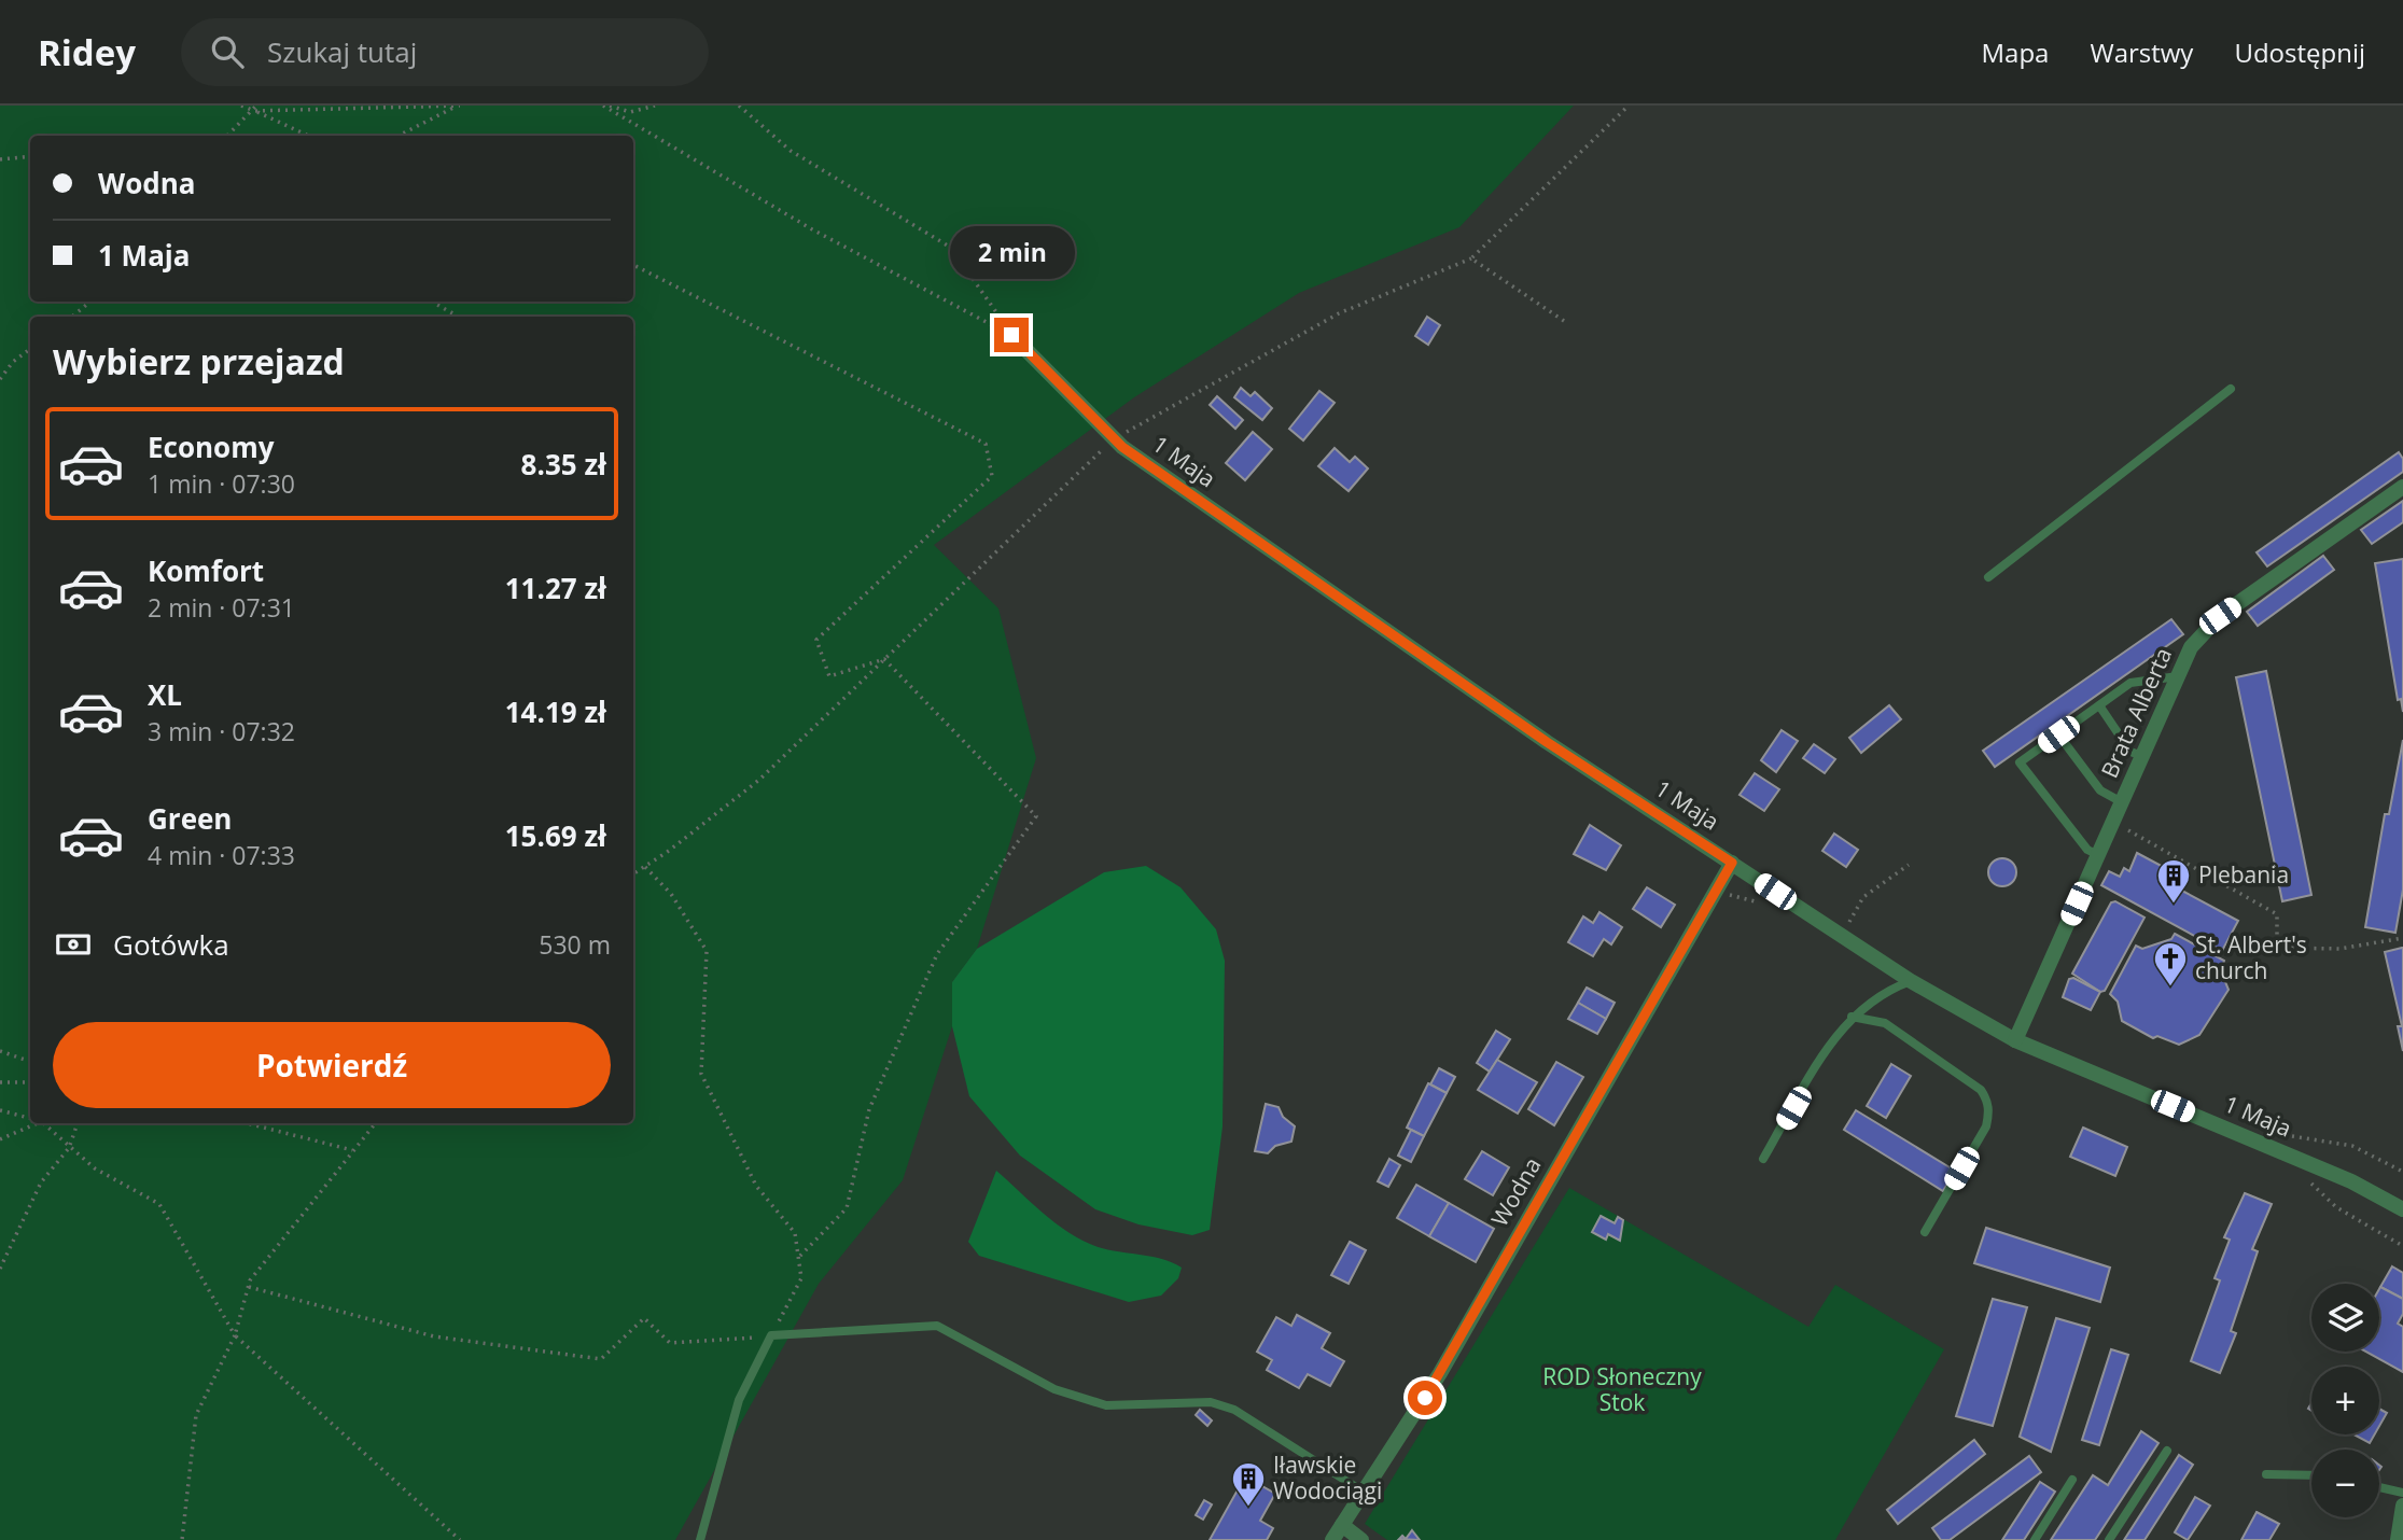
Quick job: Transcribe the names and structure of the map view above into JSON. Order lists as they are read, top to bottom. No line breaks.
{"streets":{"street":["1 Maja","Brata Alberta","Wodna"]},"crossings":[["1 Maja","Brata Alberta"],["1 Maja","Wodna"]],"parks":["ROD Słoneczny Stok"],"places":{"building":["Plebania","Iławskie Wodociągi"],"church":["St. Albert's church"]},"page":{"header":"Ridey","search":"Szukaj tutaj","nav":["Mapa","Warstwy","Udostępnij"],"banner":["Wodna","1 Maja"],"bubble":"2 min","heading":"Wybierz przejazd","list":[{"name":"Economy","note":"1 min · 07:30","value":"8.35 zł"},{"name":"Komfort","note":"2 min · 07:31","value":"11.27 zł"},{"name":"XL","note":"3 min · 07:32","value":"14.19 zł"},{"name":"Green","note":"4 min · 07:33","value":"15.69 zł"}],"pay":["Gotówka","530 m"],"buttons":"Potwierdź","map_buttons":["+","−"]}}
